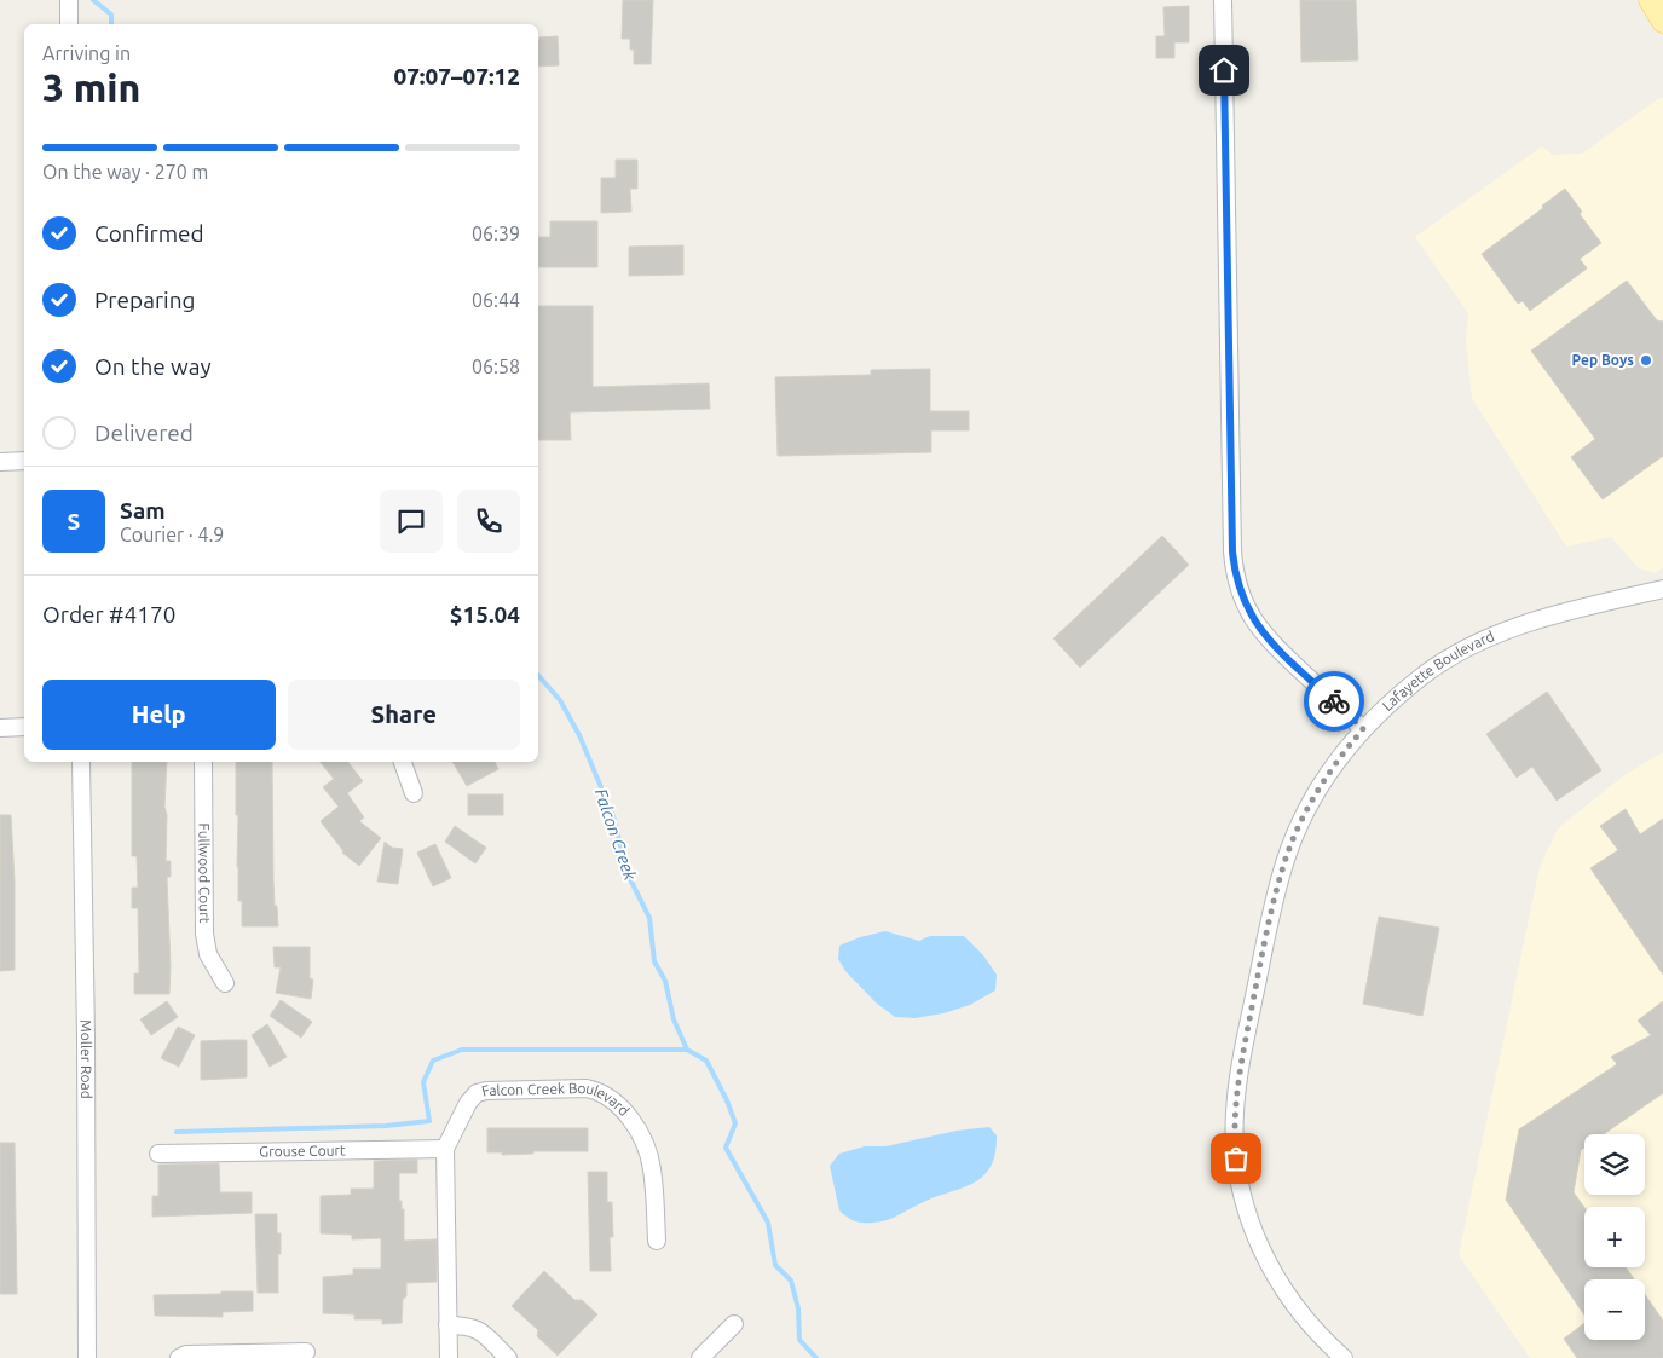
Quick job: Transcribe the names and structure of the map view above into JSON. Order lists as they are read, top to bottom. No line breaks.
{"streets":{"street":["Lafayette Boulevard","Fullwood Court","Moller Road","Falcon Creek Boulevard","Grouse Court"]},"crossings":[["Falcon Creek Boulevard","Grouse Court"]],"water":["Falcon Creek"],"places":["Pep Boys"],"page":{"heading":["3 min","Arriving in","07:07–07:12"],"panel":["Sam","Courier · 4.9","Order #4170","$15.04"],"bar":"On the way · 270 m","list":[["Confirmed","06:39"],["Preparing","06:44"],["On the way","06:58"],"Delivered"],"round":"S","buttons":["Help","Share"],"map_buttons":["+","−"]}}
